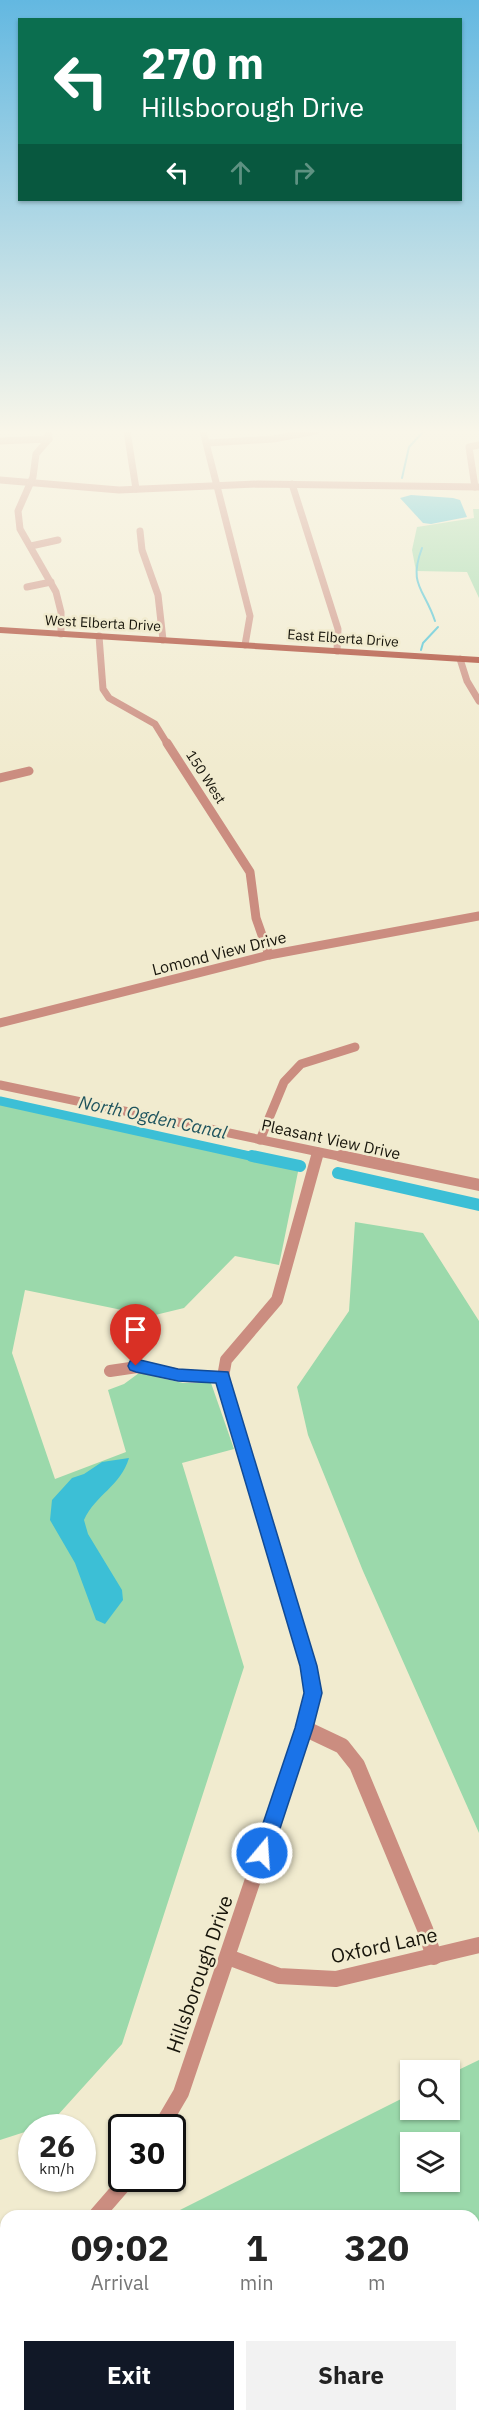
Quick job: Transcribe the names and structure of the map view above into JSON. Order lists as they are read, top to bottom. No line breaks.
{"streets":{"main road":["West Elberta Drive","East Elberta Drive"],"street":["150 West","Lomond View Drive","Pleasant View Drive","Oxford Lane","Hillsborough Drive"]},"crossings":[["West Elberta Drive","East Elberta Drive"],["West Elberta Drive","150 West"],["150 West","Lomond View Drive"],["Oxford Lane","Hillsborough Drive"]],"water":["North Ogden Canal"],"page":{"turn":["270 m","Hillsborough Drive"],"speed":"26 km/h","limit":"30","eta":["09:02","Arrival","1","min","320","m"],"buttons":["Exit","Share"]}}
